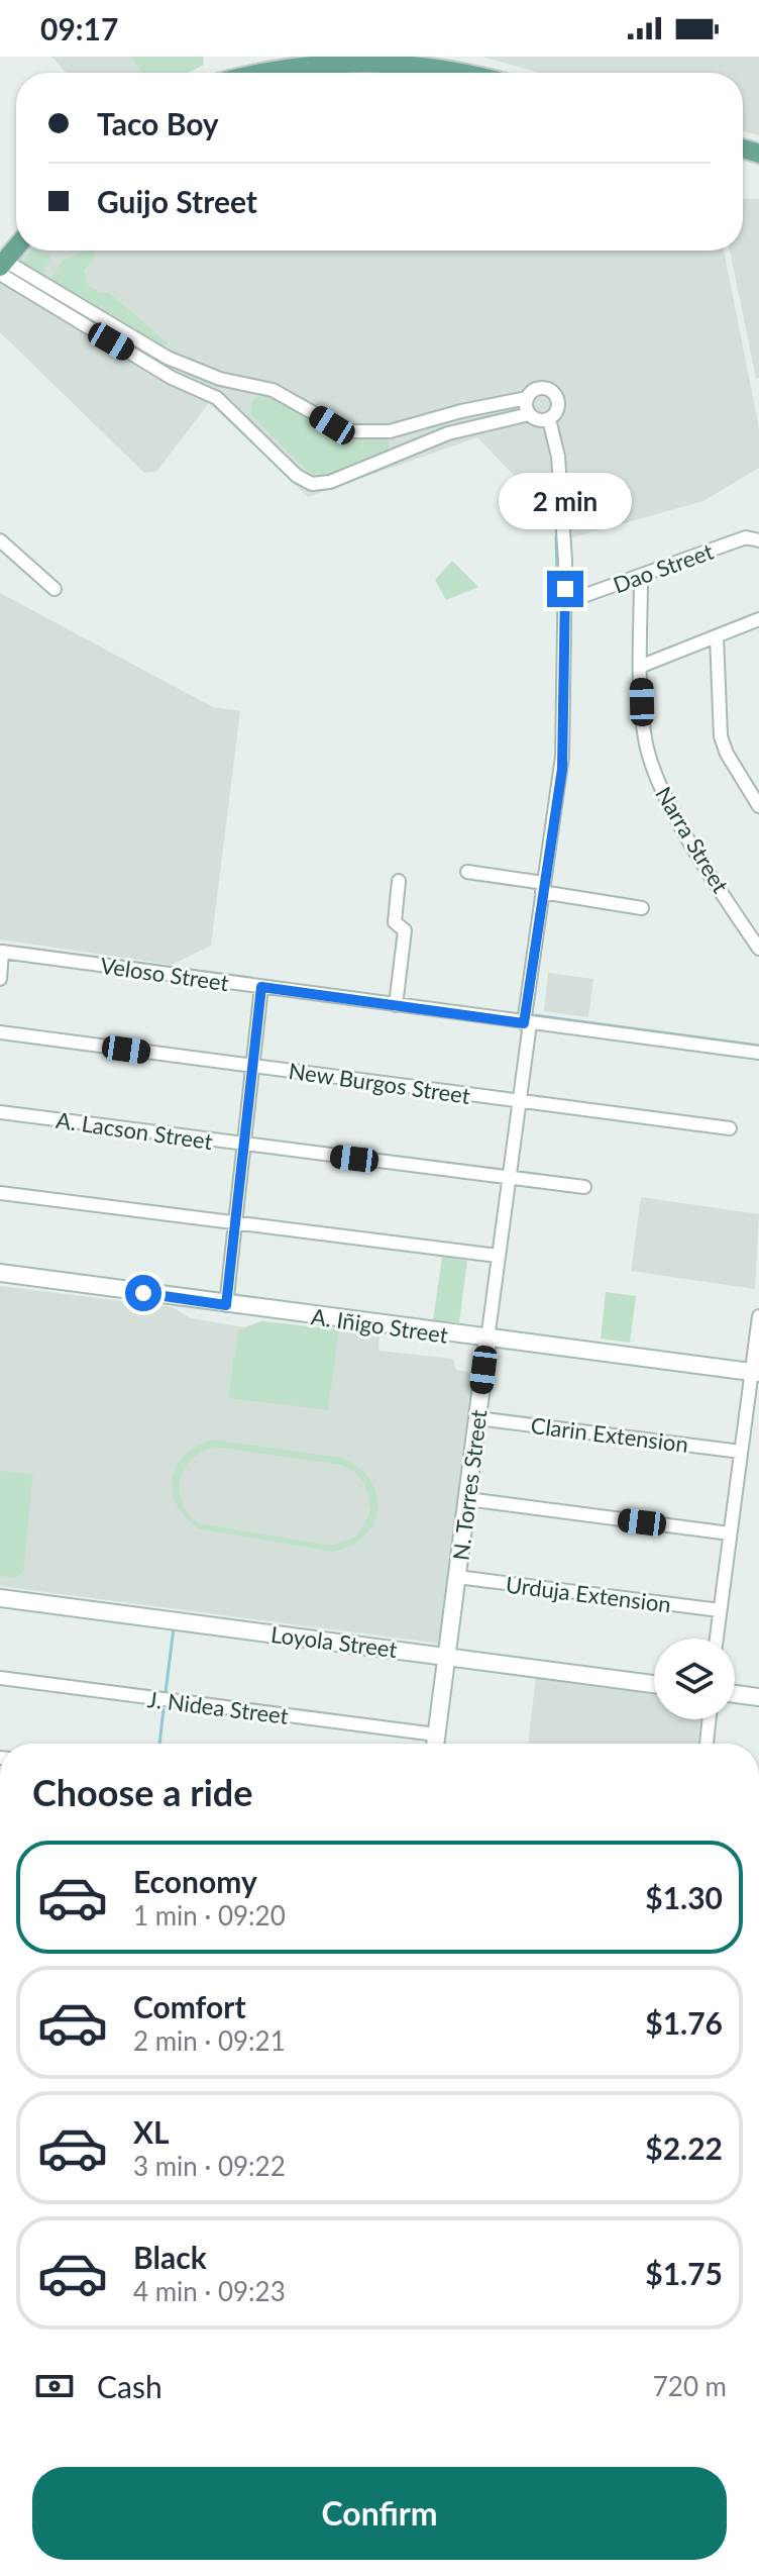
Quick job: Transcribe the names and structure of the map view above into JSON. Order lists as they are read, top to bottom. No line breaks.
{"streets":{"street":["Dao Street","Narra Street","Veloso Street","New Burgos Street","A. Lacson Street","A. Iñigo Street","Clarin Extension","N. Torres Street","Urduja Extension","Loyola Street","J. Nidea Street"]},"crossings":[["Dao Street","Narra Street"],["Dao Street","N. Torres Street"],["Veloso Street","N. Torres Street"],["New Burgos Street","N. Torres Street"],["A. Lacson Street","N. Torres Street"],["A. Iñigo Street","N. Torres Street"],["Clarin Extension","N. Torres Street"],["N. Torres Street","Urduja Extension"],["N. Torres Street","Loyola Street"],["N. Torres Street","J. Nidea Street"]],"page":{"status":"09:17","banner":["Taco Boy","Guijo Street"],"bubble":"2 min","heading":"Choose a ride","list":[{"name":"Economy","note":"1 min · 09:20","value":"$1.30"},{"name":"Comfort","note":"2 min · 09:21","value":"$1.76"},{"name":"XL","note":"3 min · 09:22","value":"$2.22"},{"name":"Black","note":"4 min · 09:23","value":"$1.75"}],"pay":["Cash","720 m"],"buttons":"Confirm"}}
